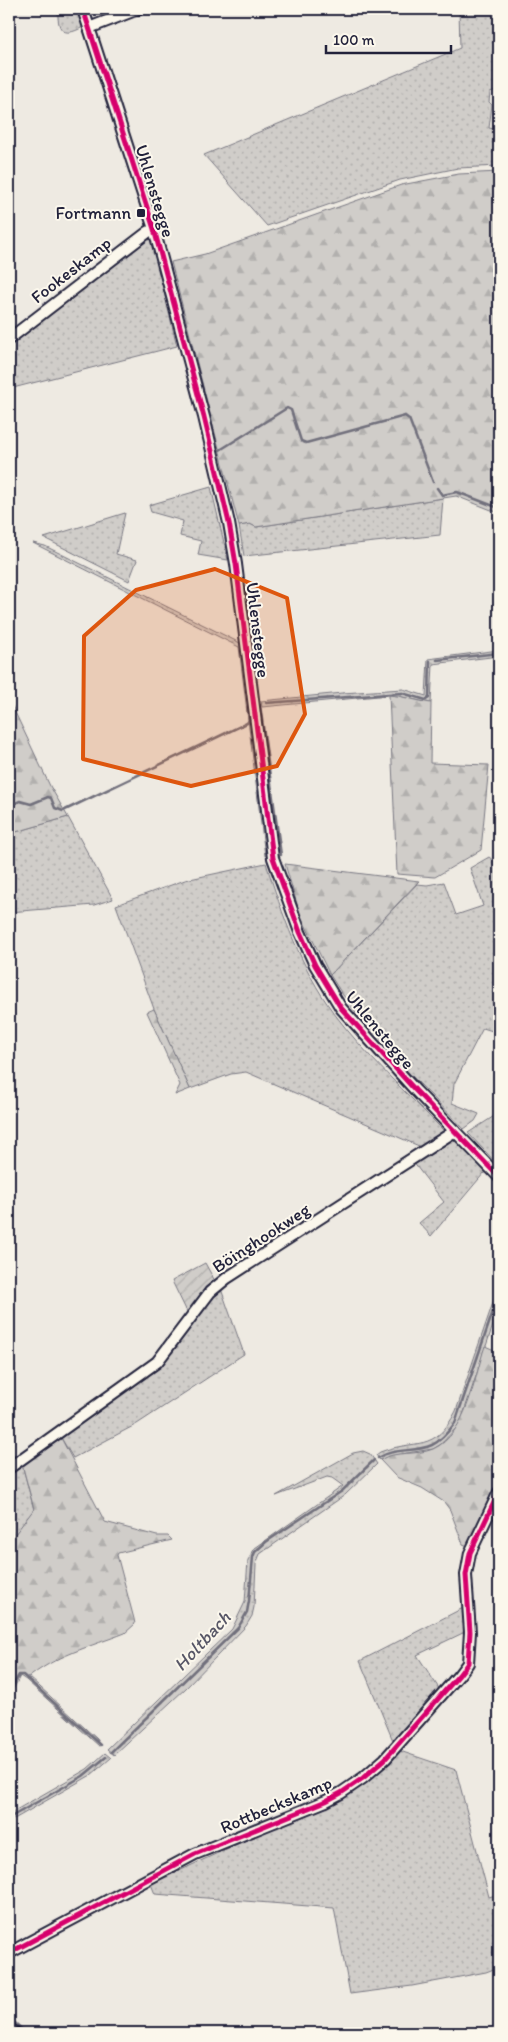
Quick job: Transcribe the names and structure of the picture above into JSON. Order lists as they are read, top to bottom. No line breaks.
{"streets":{"street":["Uhlenstegge","Fookeskamp","Böinghookweg","Rottbeckskamp"]},"crossings":[["Uhlenstegge","Fookeskamp"],["Uhlenstegge","Böinghookweg"]],"water":["Holtbach"],"places":{"transit":["Fortmann"]},"scale_bar":"100 m"}
